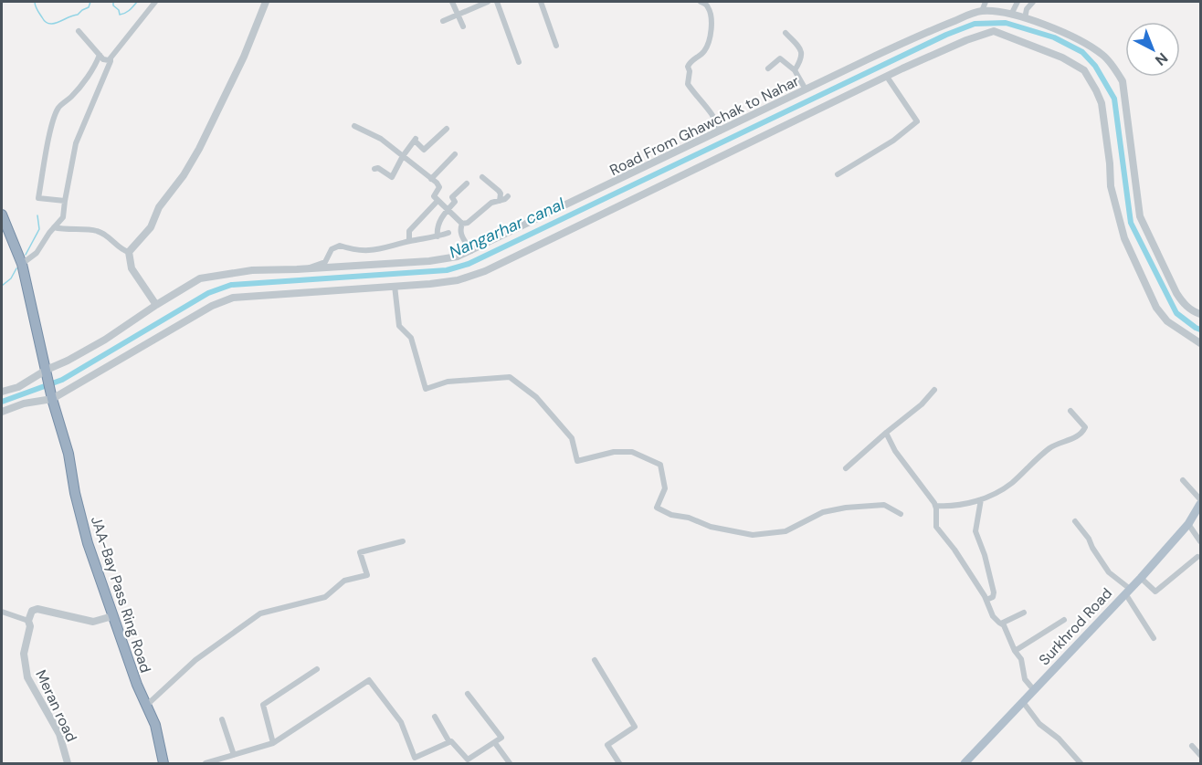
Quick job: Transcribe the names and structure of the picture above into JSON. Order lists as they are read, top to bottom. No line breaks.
{"streets":{"highway":["JAA-Bay Pass Ring Road"],"main road":["Surkhrod Road"],"street":["Road From Ghawchak to Nahar","Meran road"]},"crossings":[["Road From Ghawchak to Nahar","JAA-Bay Pass Ring Road"]],"water":["Nangarhar canal"],"north":"bottom right"}
